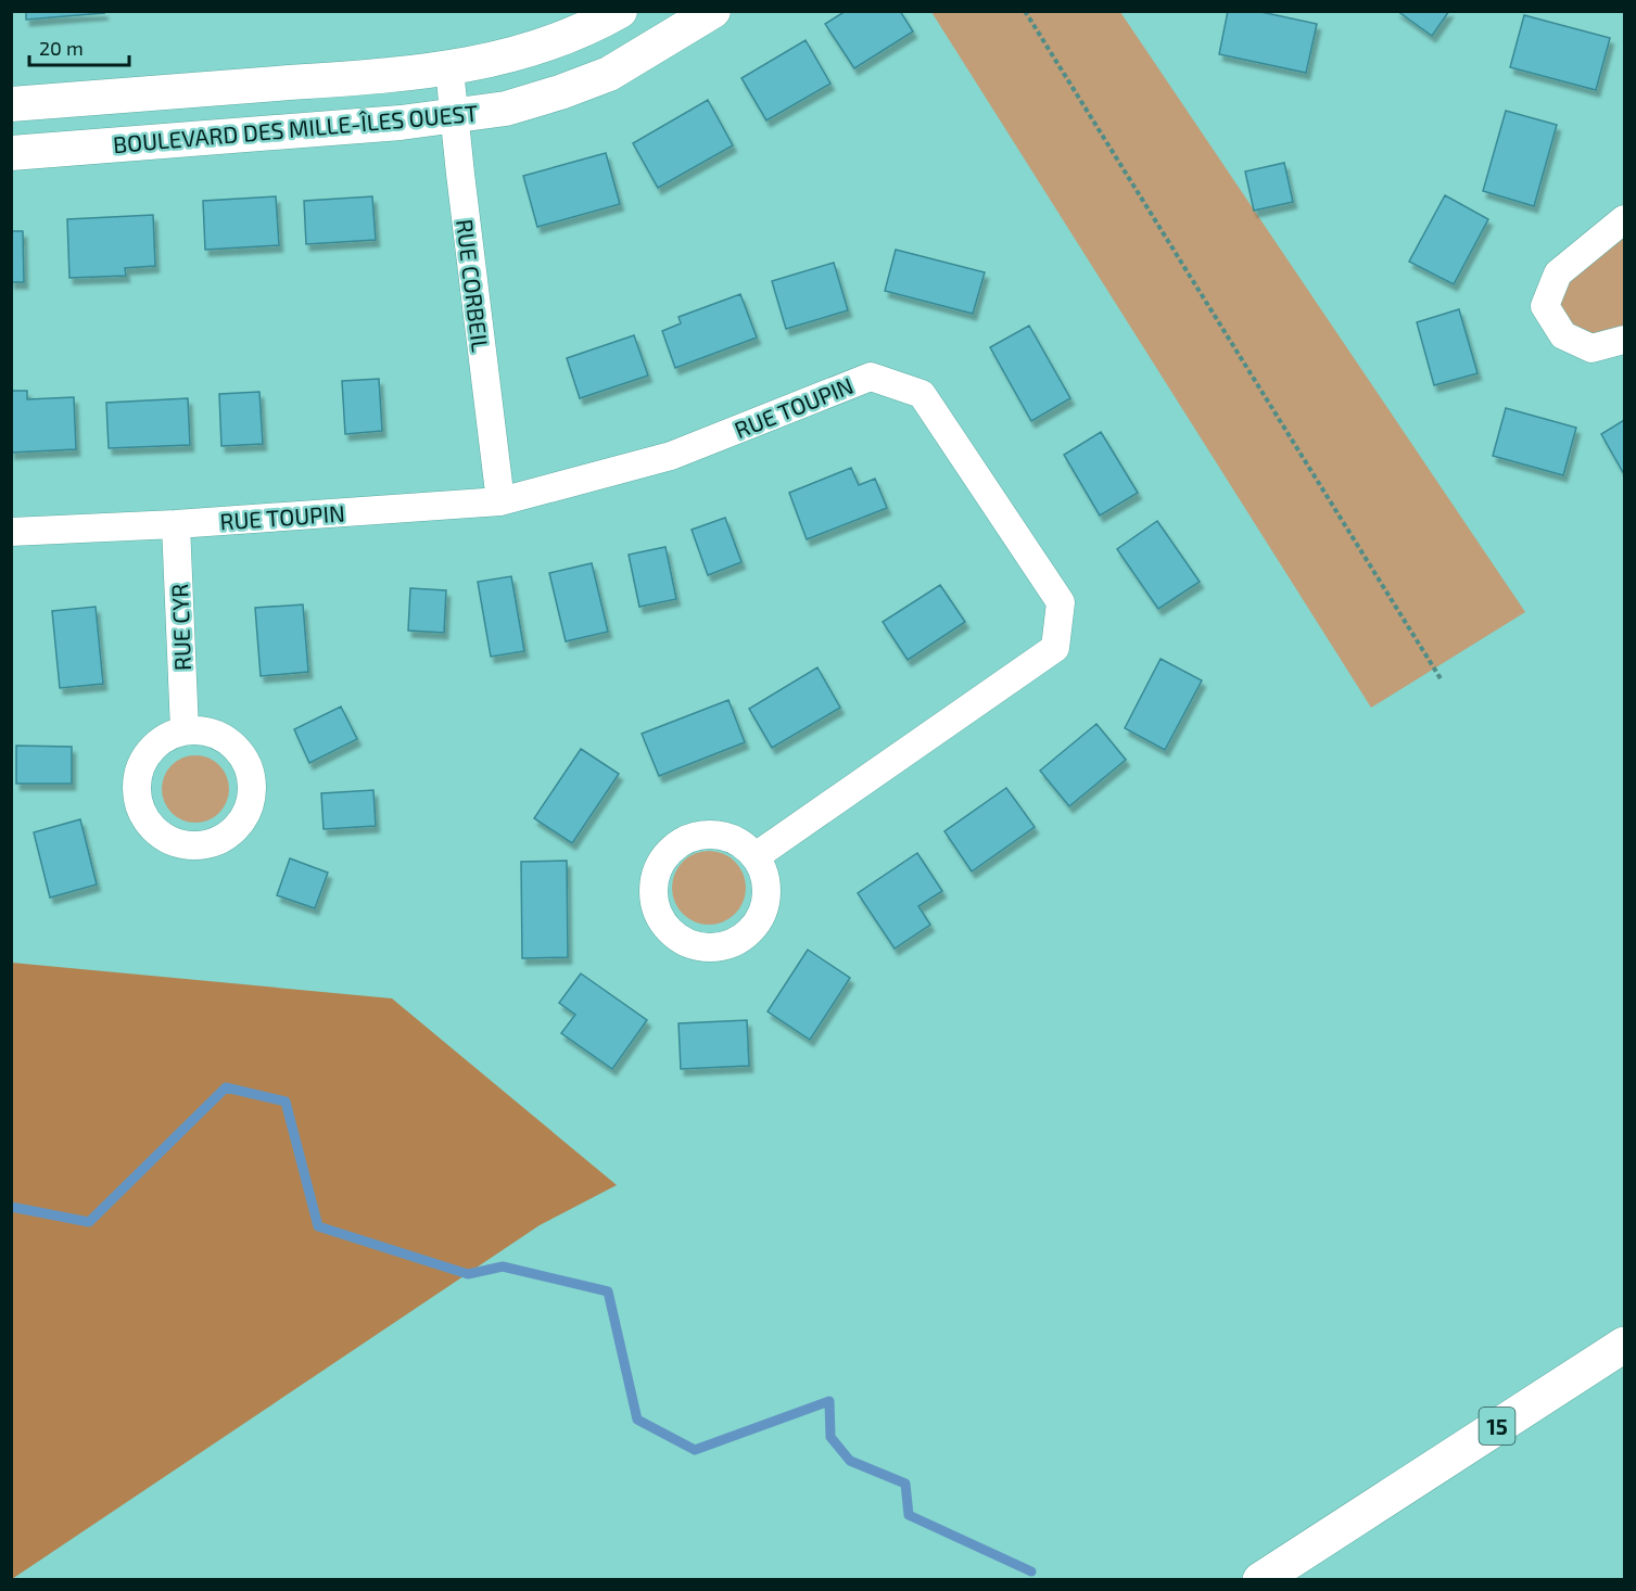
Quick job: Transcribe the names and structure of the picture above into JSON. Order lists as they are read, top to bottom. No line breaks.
{"streets":{"highway":["15"],"street":["BOULEVARD DES MILLE-ÎLES OUEST","RUE CORBEIL","RUE TOUPIN","RUE CYR"]},"crossings":[["BOULEVARD DES MILLE-ÎLES OUEST","RUE CORBEIL"],["RUE CORBEIL","RUE TOUPIN"],["RUE TOUPIN","RUE CYR"]],"scale_bar":"20 m"}
